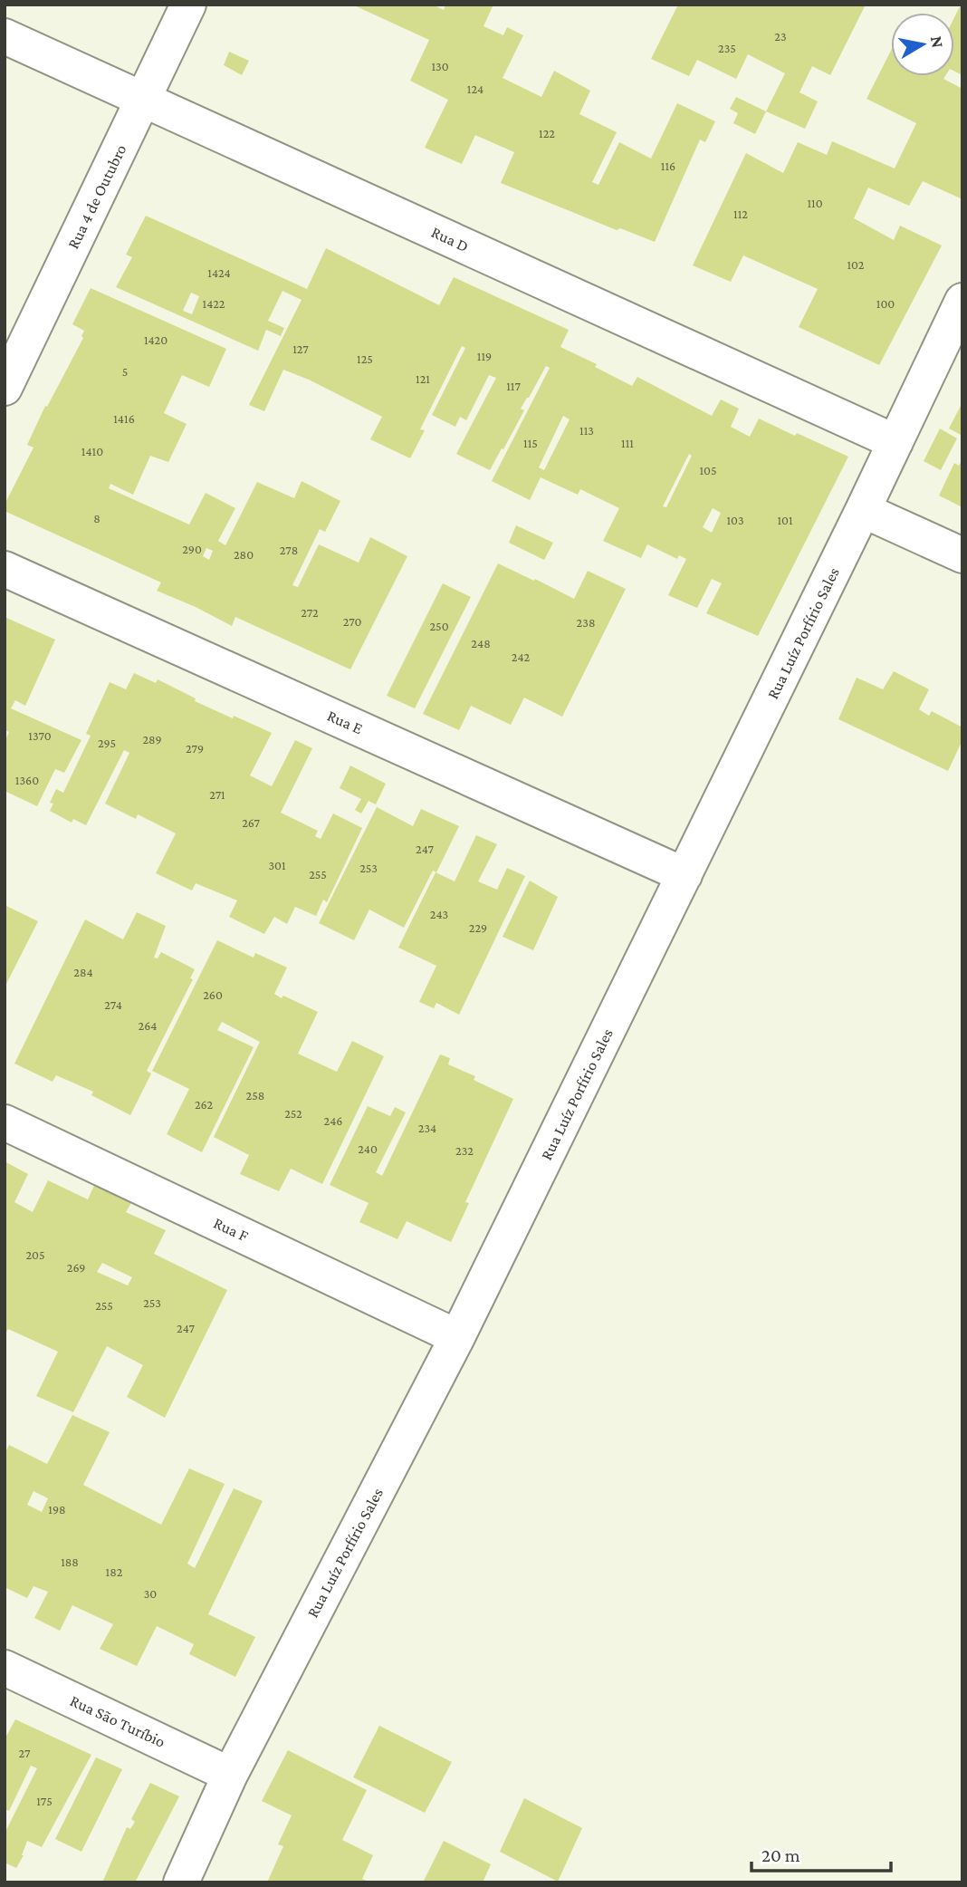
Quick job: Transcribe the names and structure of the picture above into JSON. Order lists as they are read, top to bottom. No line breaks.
{"streets":{"street":["Rua 4 de Outubro","Rua D","Rua Luíz Porfírio Sales","Rua E","Rua F","Rua São Turíbio"]},"crossings":[["Rua 4 de Outubro","Rua D"],["Rua D","Rua Luíz Porfírio Sales"],["Rua Luíz Porfírio Sales","Rua E"],["Rua Luíz Porfírio Sales","Rua F"],["Rua Luíz Porfírio Sales","Rua São Turíbio"]],"house_numbers":["23","235","130","124","122","116","110","112","102","1424","1422","100","1420","127","119","125","5","121","117","1416","113","115","111","1410","105","8","103","101","290","278","280","272","270","238","250","248","242","1370","289","295","279","1360","271","267","247","301","253","255","243","229","284","260","274","264","258","262","252","246","234","240","232","205","269","253","255","247","198","188","182","30","27","175"],"scale_bar":"20 m","north":"right"}
